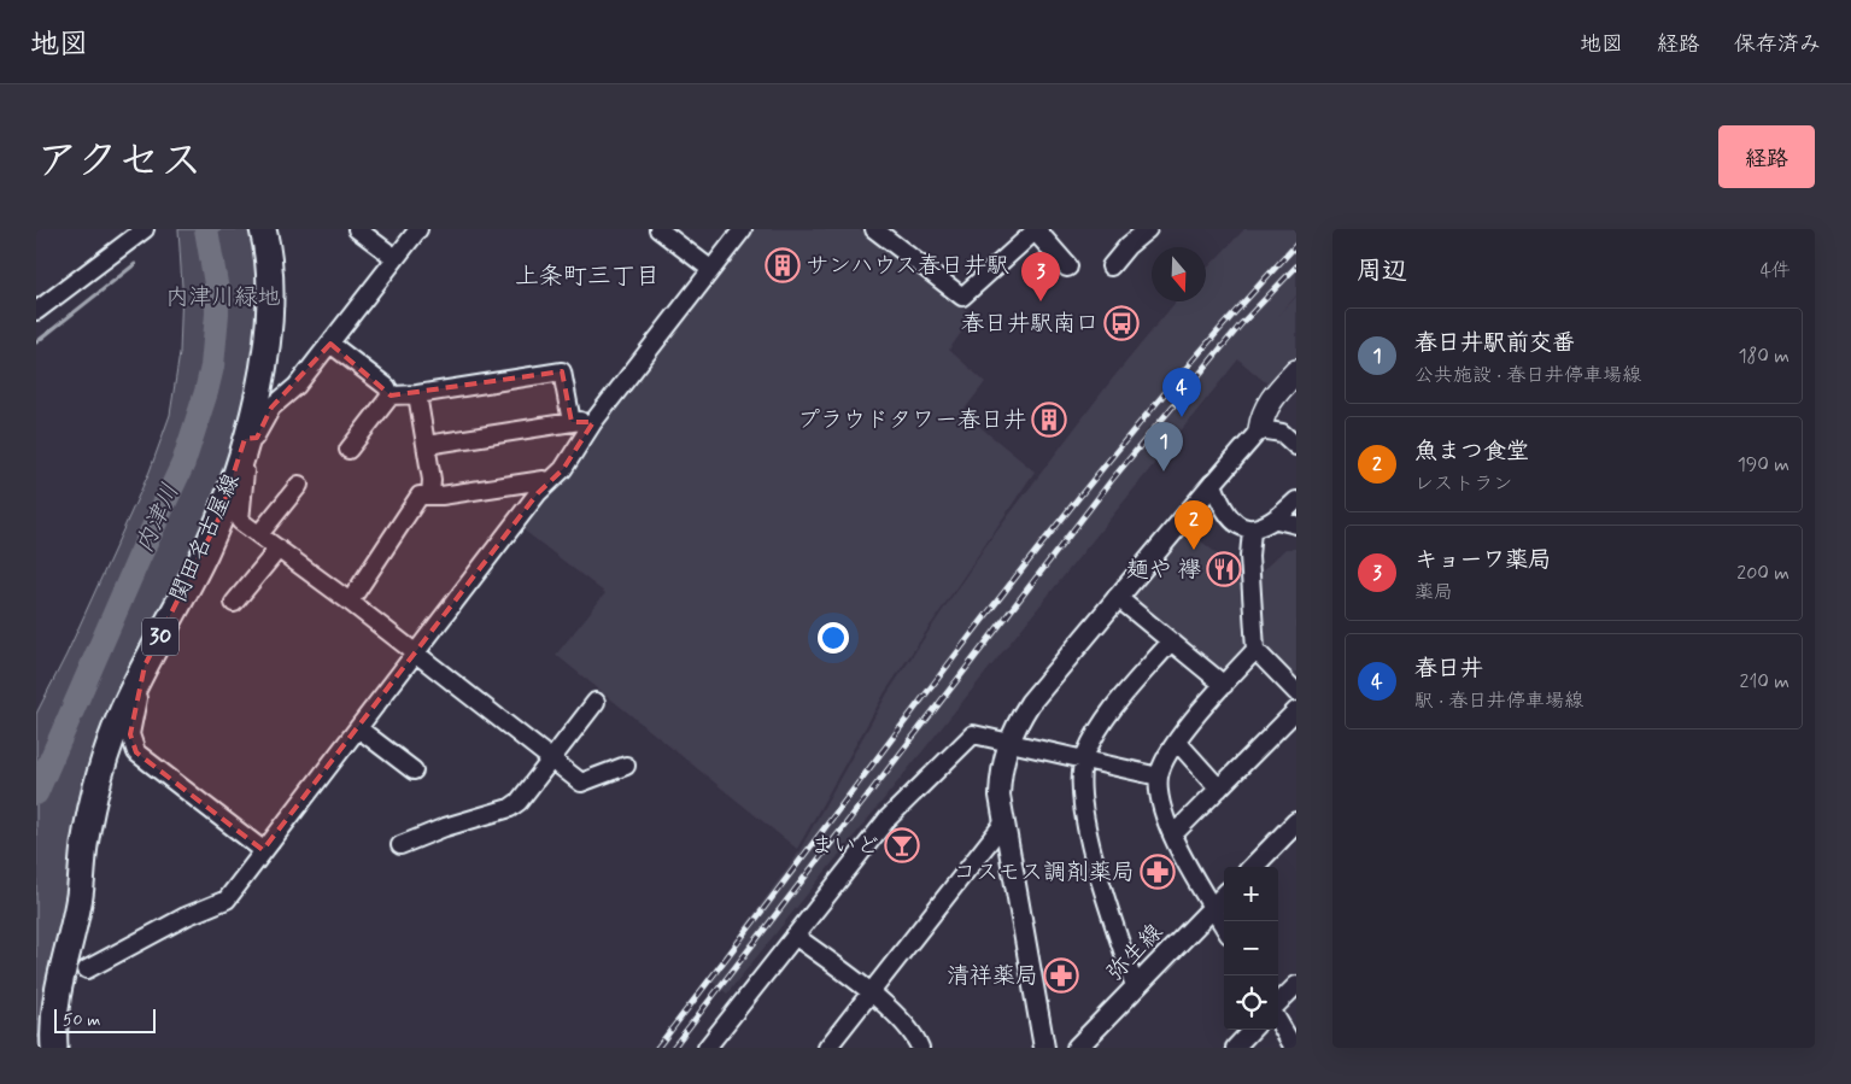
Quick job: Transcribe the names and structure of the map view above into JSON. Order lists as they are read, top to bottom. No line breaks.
{"streets":{"main road":["関田名古屋線","30"],"street":["弥生線"]},"districts":["上条町三丁目"],"water":["内津川"],"parks":["内津川緑地"],"places":{"building":["サンハウス春日井駅","プラウドタワー春日井"],"bus stop":["春日井駅南口"],"restaurant":["麺や 襷"],"bar":["まいど"],"pharmacy":["コスモス調剤薬局","清祥薬局"]},"scale_bar":"50 m","north":"bottom","page":{"header":"地図","nav":["地図","経路","保存済み"],"title":"アクセス","buttons":"経路","heading":["周辺","4件"],"pins":["3","4","1","2"],"list":[{"mark":"1","name":"春日井駅前交番","note":"公共施設 · 春日井停車場線","value":"180 m"},{"mark":"2","name":"魚まつ食堂","note":"レストラン","value":"190 m"},{"mark":"3","name":"キョーワ薬局","note":"薬局","value":"200 m"},{"mark":"4","name":"春日井","note":"駅 · 春日井停車場線","value":"210 m"}],"map_buttons":["+","−"],"scale":"50 m"}}
